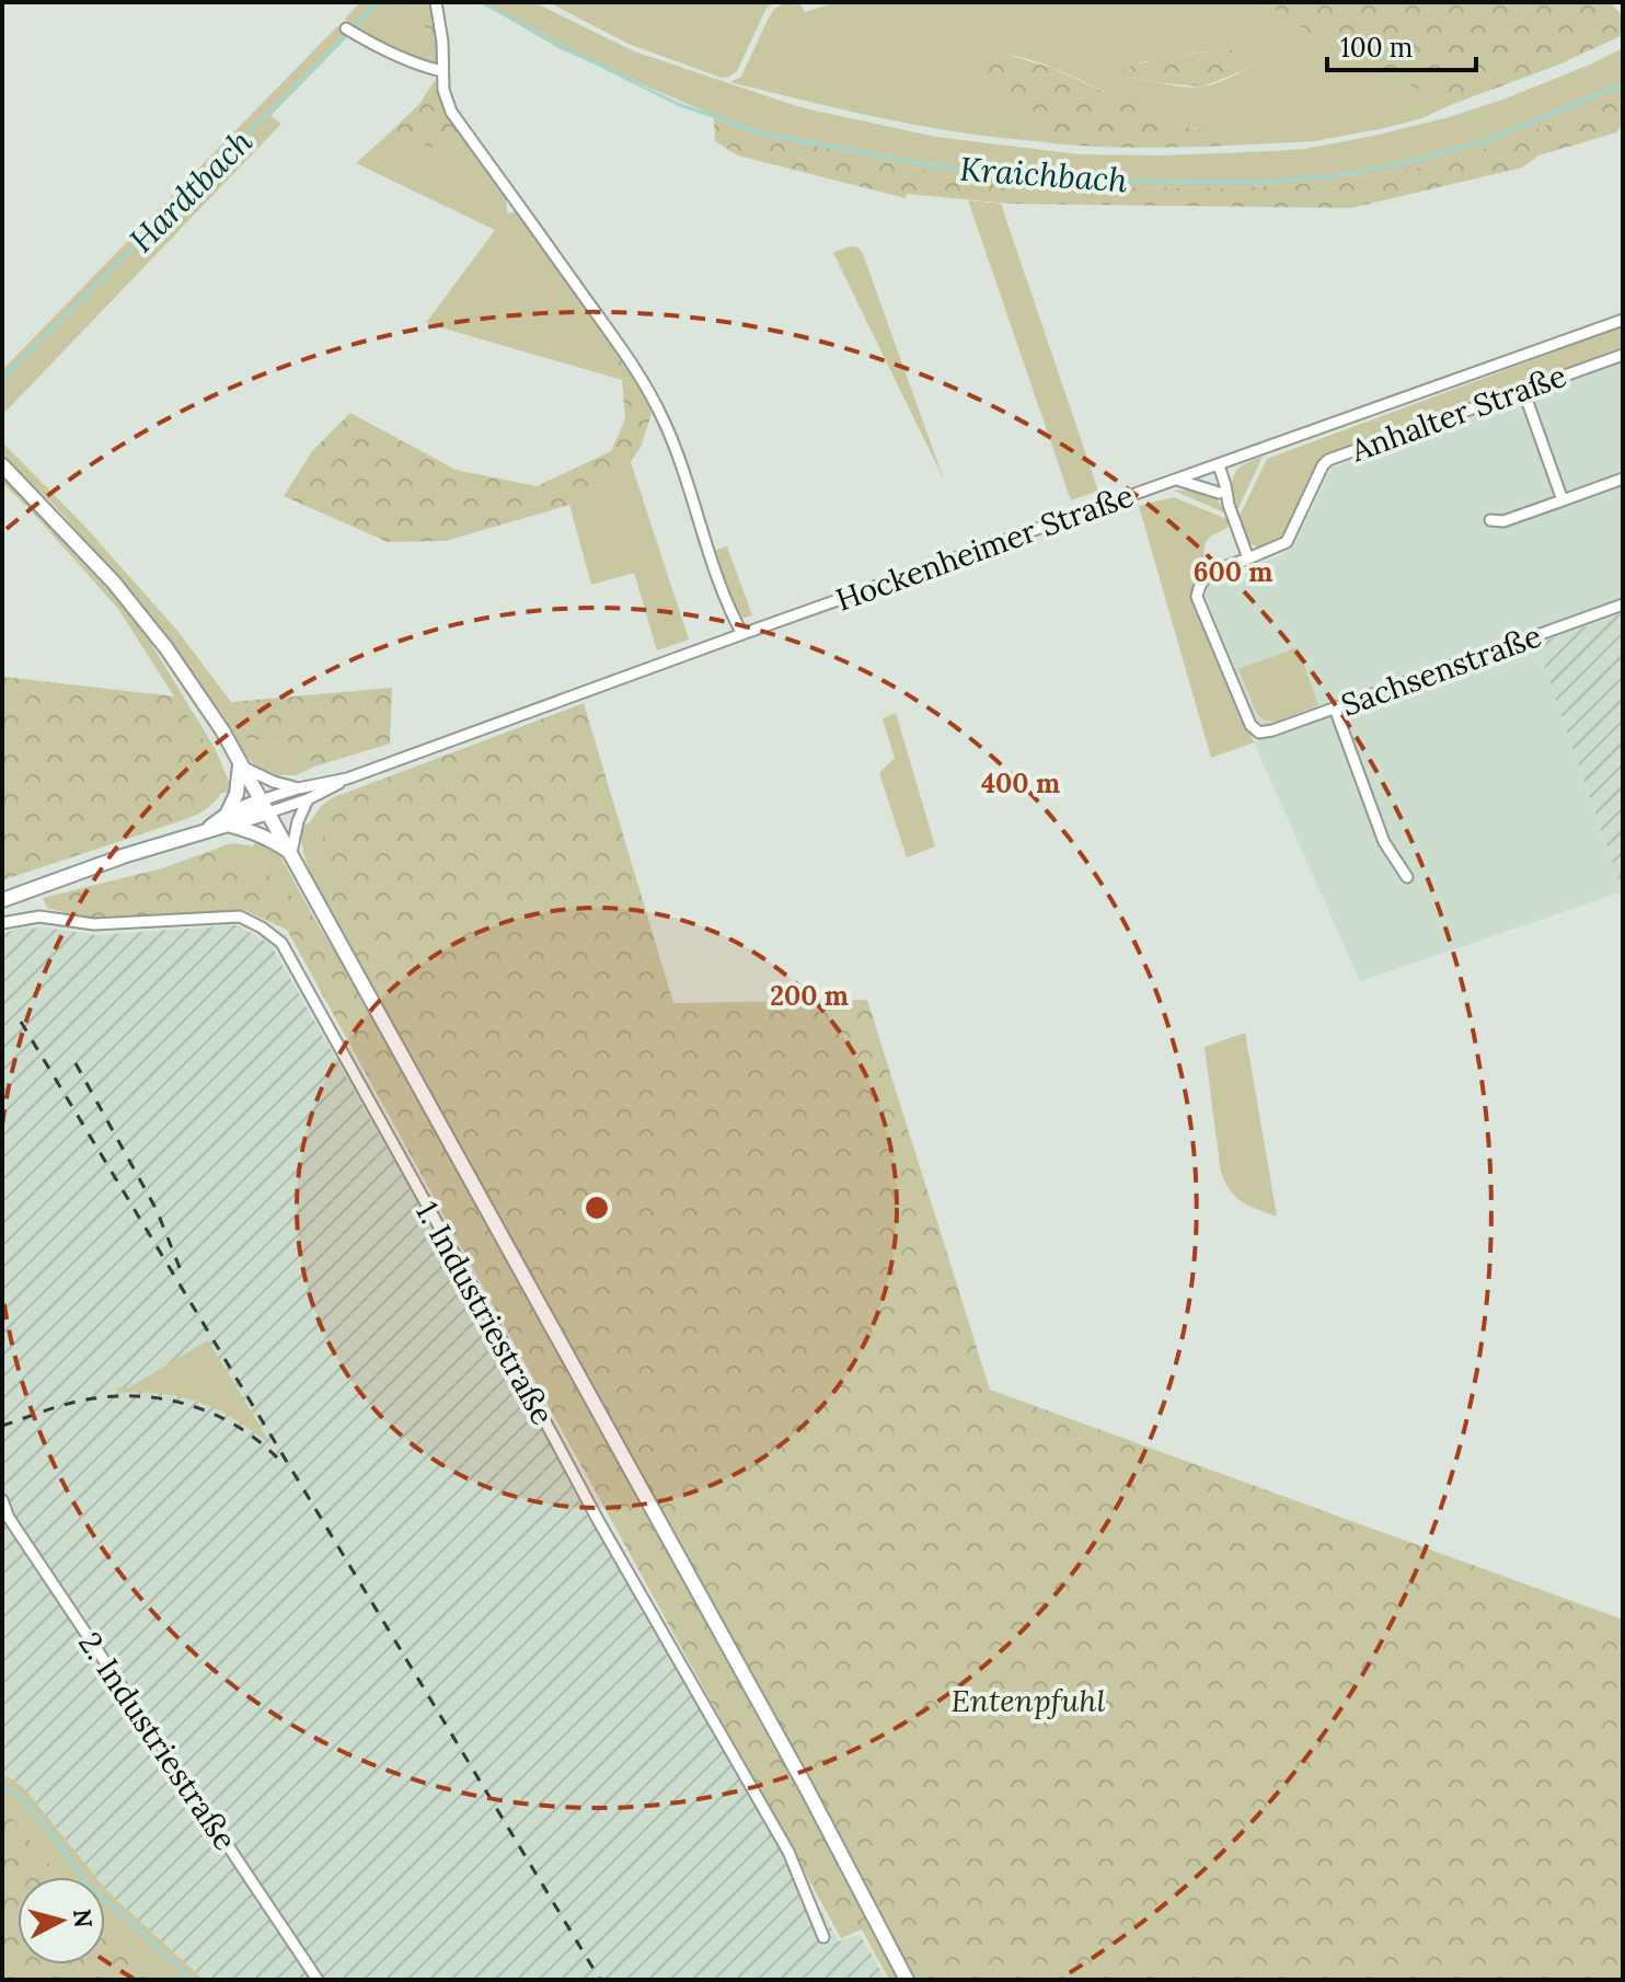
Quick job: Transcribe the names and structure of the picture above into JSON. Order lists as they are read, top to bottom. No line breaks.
{"streets":{"main road":["Hockenheimer Straße"],"street":["Anhalter Straße","Sachsenstraße","1. Industriestraße","2. Industriestraße"]},"crossings":[["Anhalter Straße","Sachsenstraße"]],"water":["Kraichbach","Hardtbach"],"parks":["Entenpfuhl"],"scale_bar":"100 m","north":"right","rings":["600 m","400 m","200 m"]}
